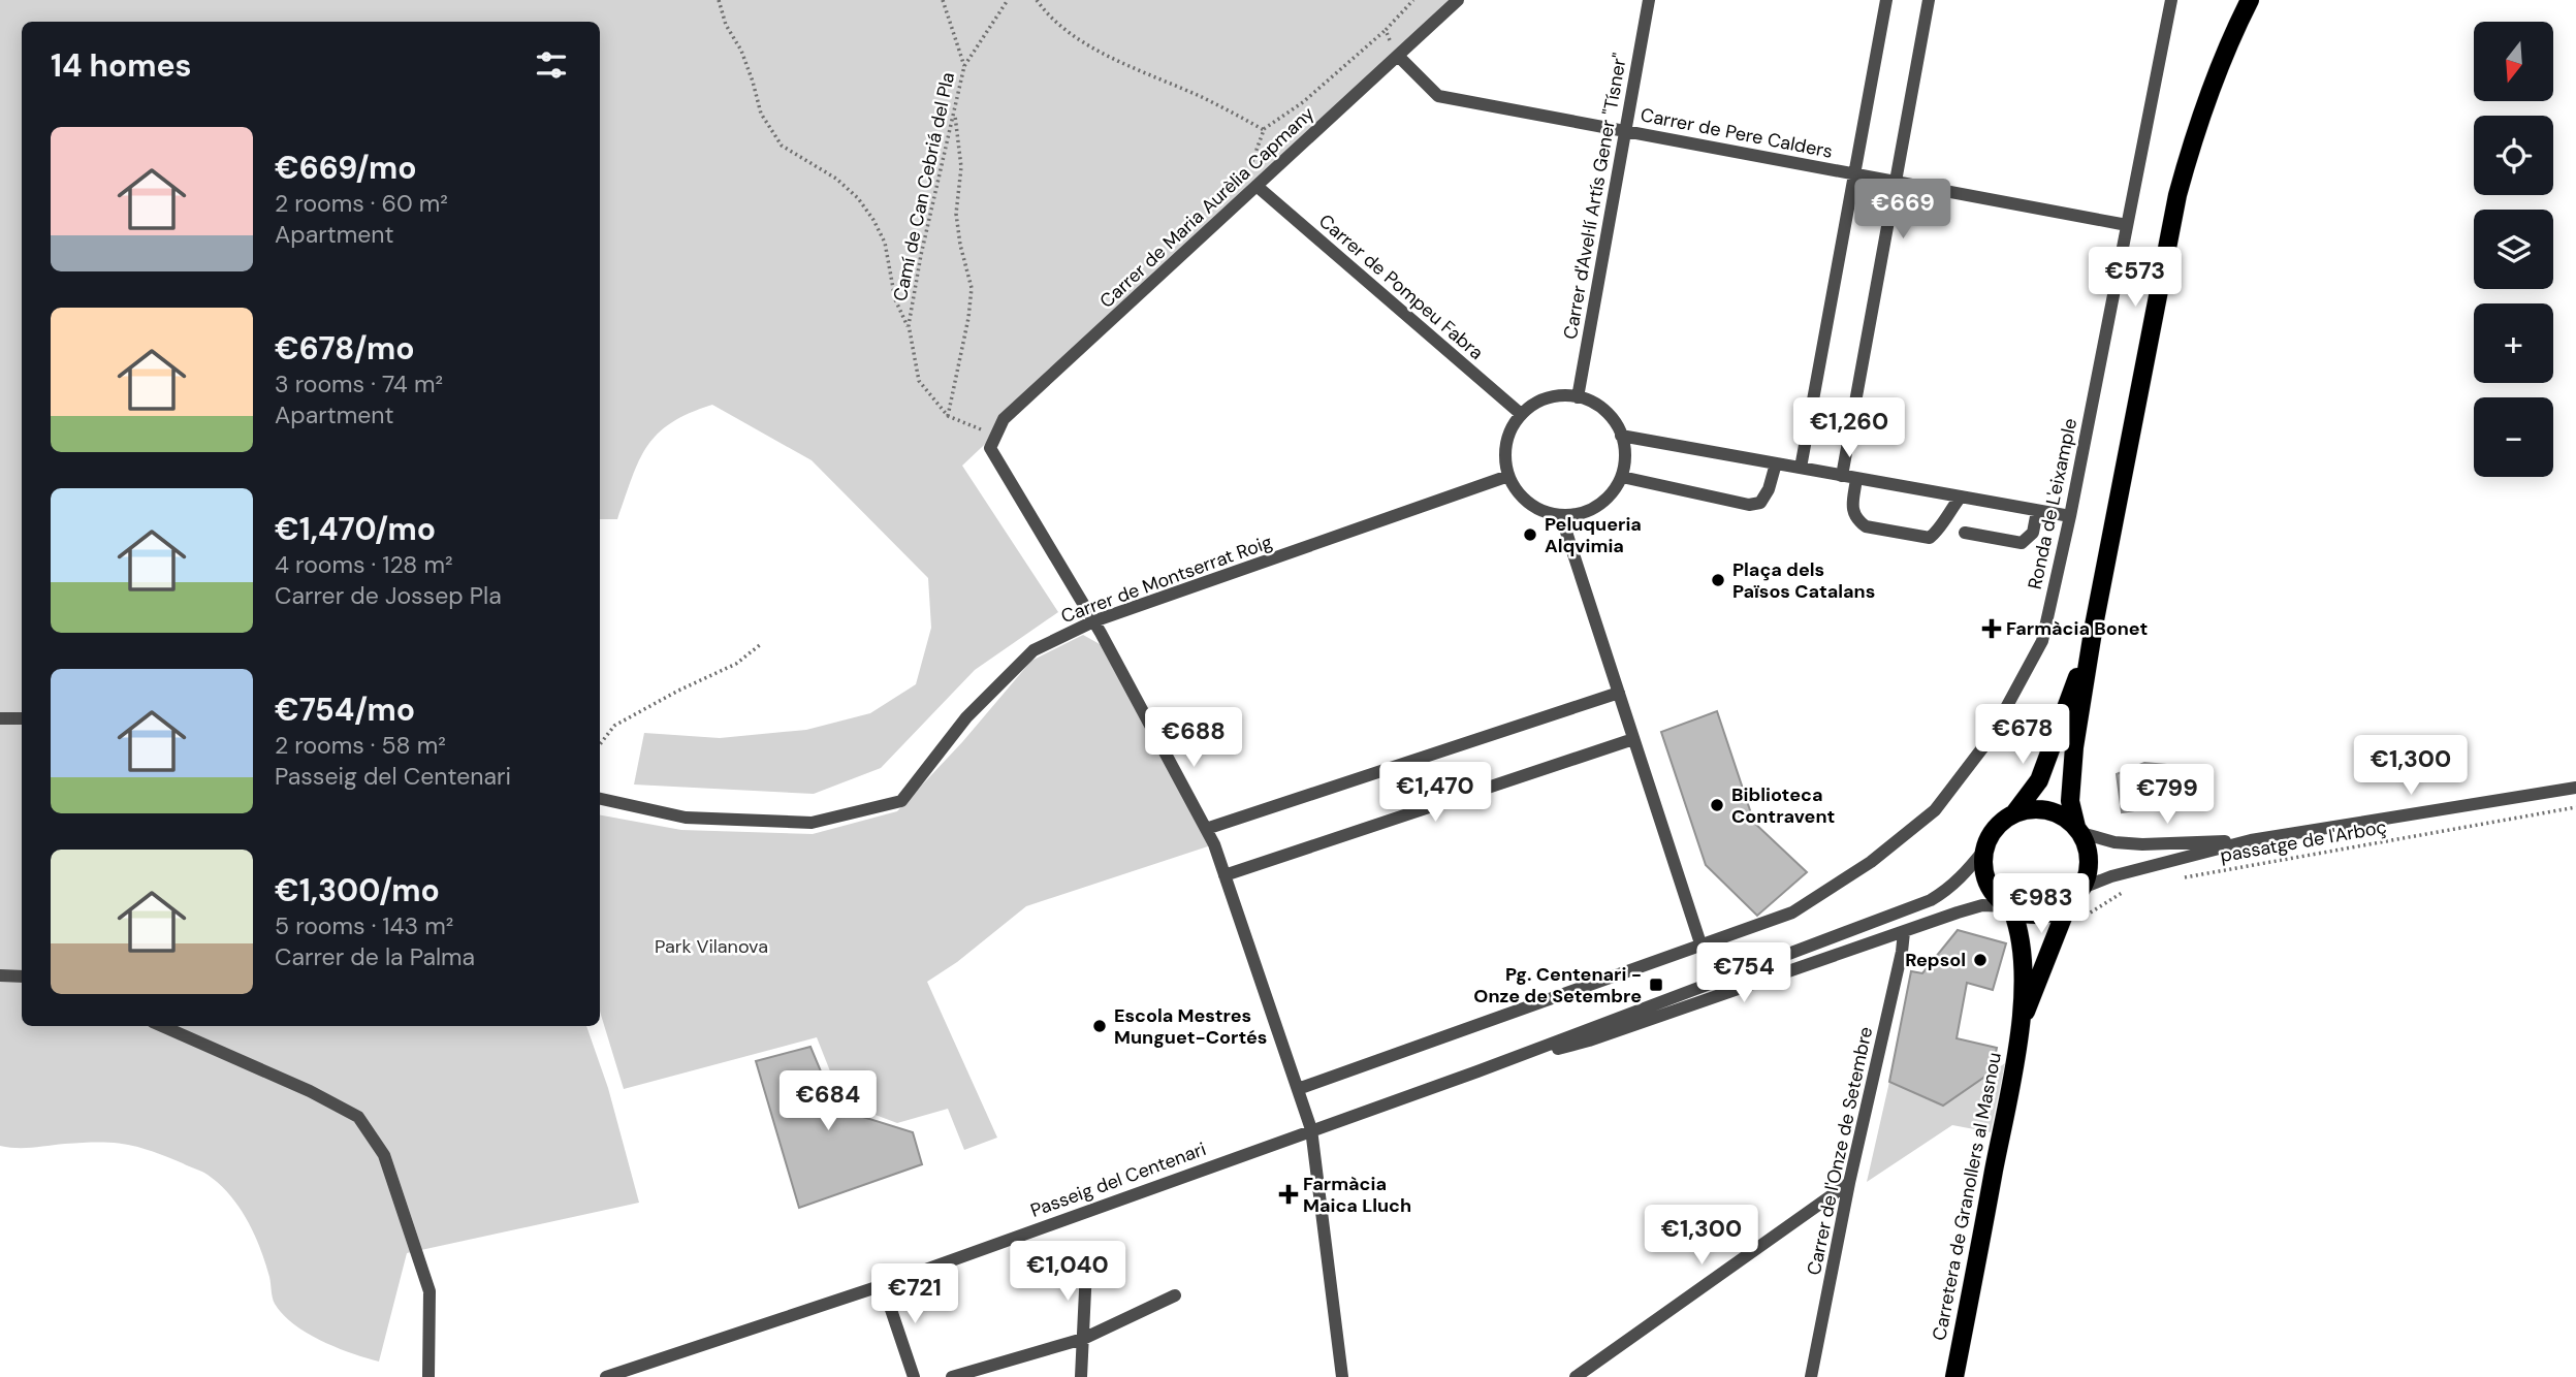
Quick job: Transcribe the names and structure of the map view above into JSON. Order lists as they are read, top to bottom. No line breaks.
{"streets":{"main road":["Carretera de Granollers al Masnou"],"street":["Carrer de Pere Calders","Carrer d'Avel·lí Artís Gener \"Tísner\"","Carrer de Maria Aurèlia Capmany","Carrer de Pompeu Fabra","Ronda de L'eixample","Carrer de Montserrat Roig","Carrer de l'Onze de Setembre","Passeig del Centenari"],"path":["Camí de Can Cebriá del Pla","passatge de l'Arboç"]},"crossings":[["Carrer de Pere Calders","Carrer d'Avel·lí Artís Gener \"Tísner\""],["Carrer de Pere Calders","Carrer de Maria Aurèlia Capmany"],["Carrer de Pere Calders","Ronda de L'eixample"],["Camí de Can Cebriá del Pla","Carrer de Maria Aurèlia Capmany"],["Carrer d'Avel·lí Artís Gener \"Tísner\"","Carrer de Pompeu Fabra"],["Carrer d'Avel·lí Artís Gener \"Tísner\"","Carrer de Montserrat Roig"],["Carrer de Maria Aurèlia Capmany","Carrer de Pompeu Fabra"],["Carrer de Maria Aurèlia Capmany","Carrer de Montserrat Roig"],["Carrer de Pompeu Fabra","Carrer de Montserrat Roig"],["Carrer de l'Onze de Setembre","Passeig del Centenari"],["Passeig del Centenari","Carretera de Granollers al Masnou"]],"parks":["Park Vilanova"],"places":{"other":["Peluqueria Alqvimia","Plaça dels Països Catalans","Biblioteca Contravent","Repsol","Escola Mestres Munguet-Cortés"],"health":["Farmàcia Bonet","Farmàcia Maica Lluch"],"transit":["Pg. Centenari - Onze de Setembre"]},"north":"bottom","page":{"map_buttons":["+","−"],"heading":"14 homes","list":[{"name":"€669/mo","note":"2 rooms · 60 m² · Apartment"},{"name":"€678/mo","note":"3 rooms · 74 m² · Apartment"},{"name":"€1,470/mo","note":"4 rooms · 128 m² · Carrer de Jossep Pla"},{"name":"€754/mo","note":"2 rooms · 58 m² · Passeig del Centenari"},{"name":"€1,300/mo","note":"5 rooms · 143 m² · Carrer de la Palma"}],"price":["€669","€573","€1,260","€678","€688","€1,300","€1,470","€799","€983","€754","€684","€1,300","€1,040","€721"]}}
